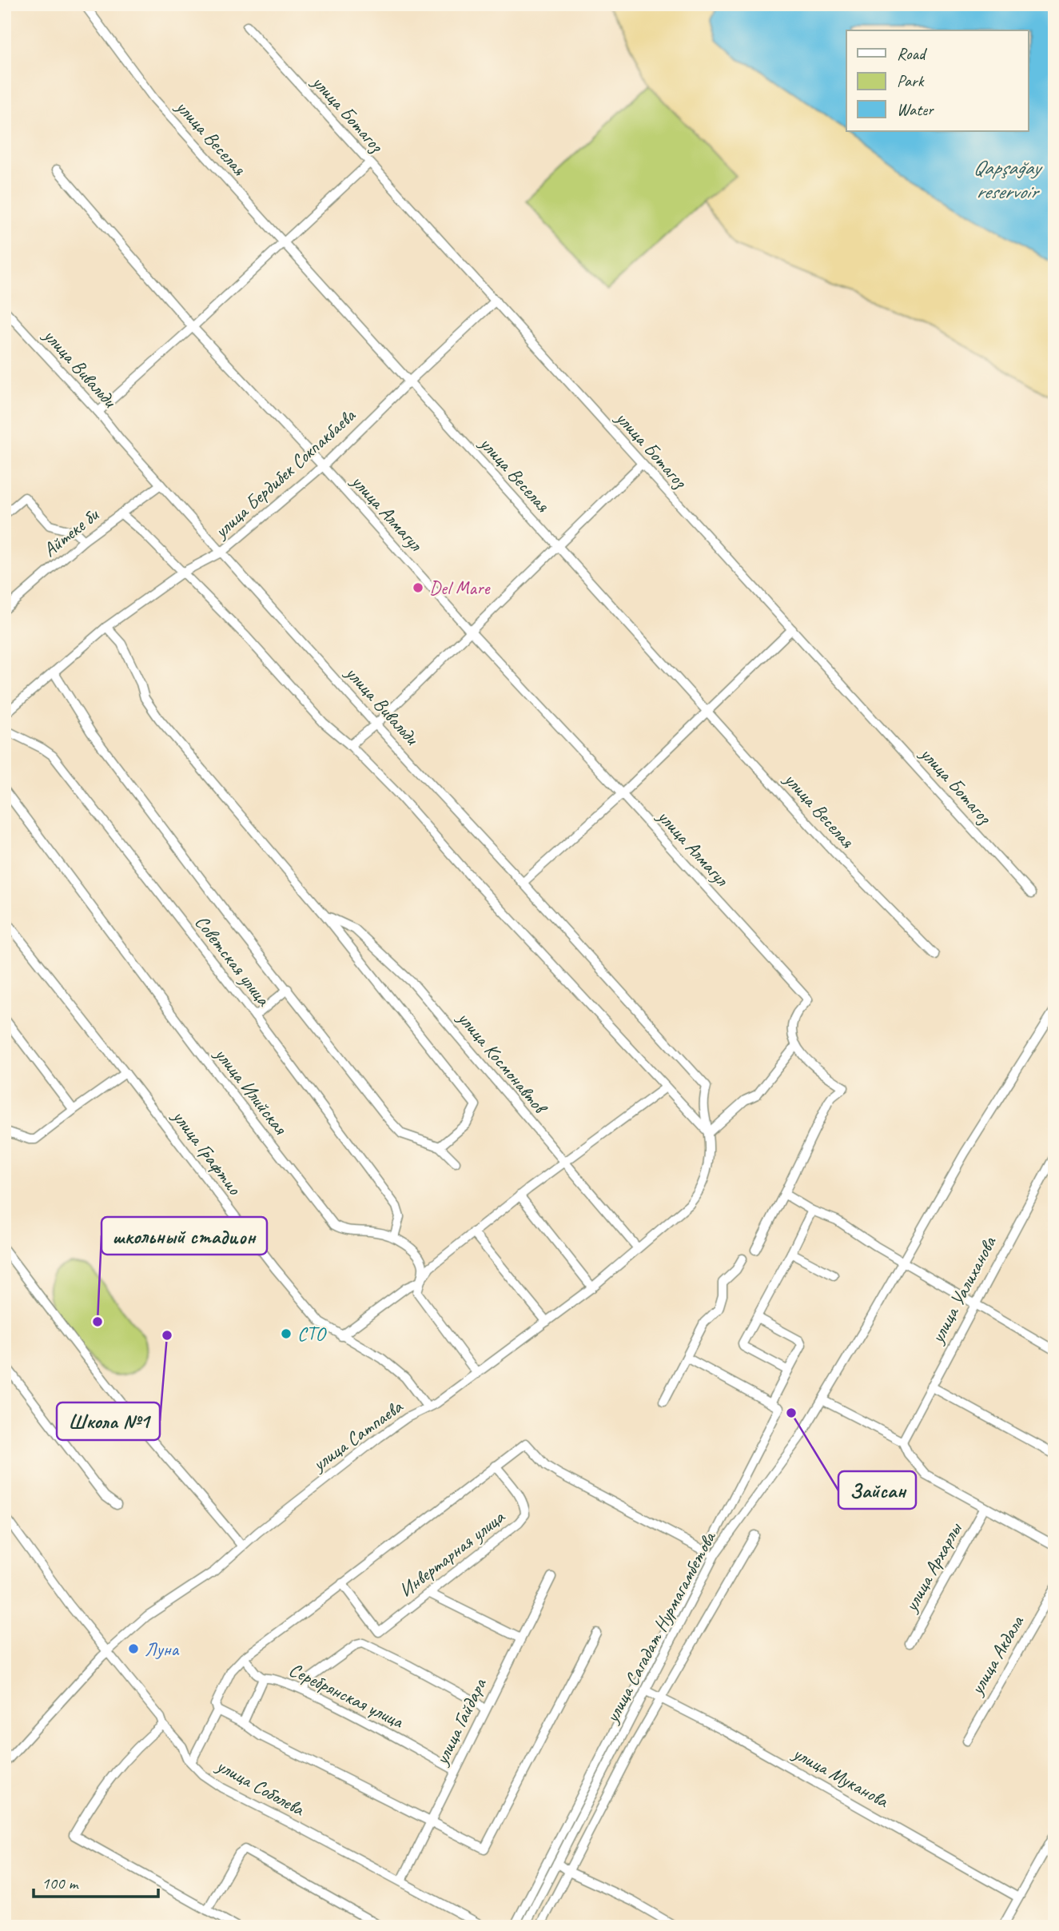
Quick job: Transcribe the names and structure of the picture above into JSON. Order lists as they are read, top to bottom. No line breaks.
{"streets":{"street":["улица Ботагоз","улица Веселая","улица Вивальди","улица Бердибек Сокпакбаева","улица Алмагул","Айтеке би","Советская улица","улица Космонавтов","улица Илийская","улица Графтио","улица Уалиханова","улица Сатпаева","Инвертарная улица","улица Архарлы","улица Сагадат Нурмагамбетова","улица Акдала","Серебрянская улица","улица Гайдара","улица Муканова","улица Соболева"]},"crossings":[["улица Ботагоз","улица Бердибек Сокпакбаева"],["улица Веселая","улица Бердибек Сокпакбаева"],["улица Вивальди","улица Бердибек Сокпакбаева"],["улица Вивальди","Айтеке би"],["улица Вивальди","улица Сатпаева"],["улица Бердибек Сокпакбаева","улица Алмагул"],["улица Бердибек Сокпакбаева","улица Космонавтов"],["Советская улица","улица Илийская"],["улица Космонавтов","улица Сатпаева"],["улица Илийская","улица Сатпаева"],["улица Графтио","улица Сатпаева"],["улица Сатпаева","улица Соболева"],["улица Сагадат Нурмагамбетова","улица Муканова"],["Серебрянская улица","улица Гайдара"],["улица Гайдара","улица Соболева"]],"water":["Qapşağay reservoir"],"places":["Del Mare","школьный стадион","СТО","Школа №1","Зайсан","Луна"],"legend":["Road","Park","Water"],"scale_bar":"100 m"}
